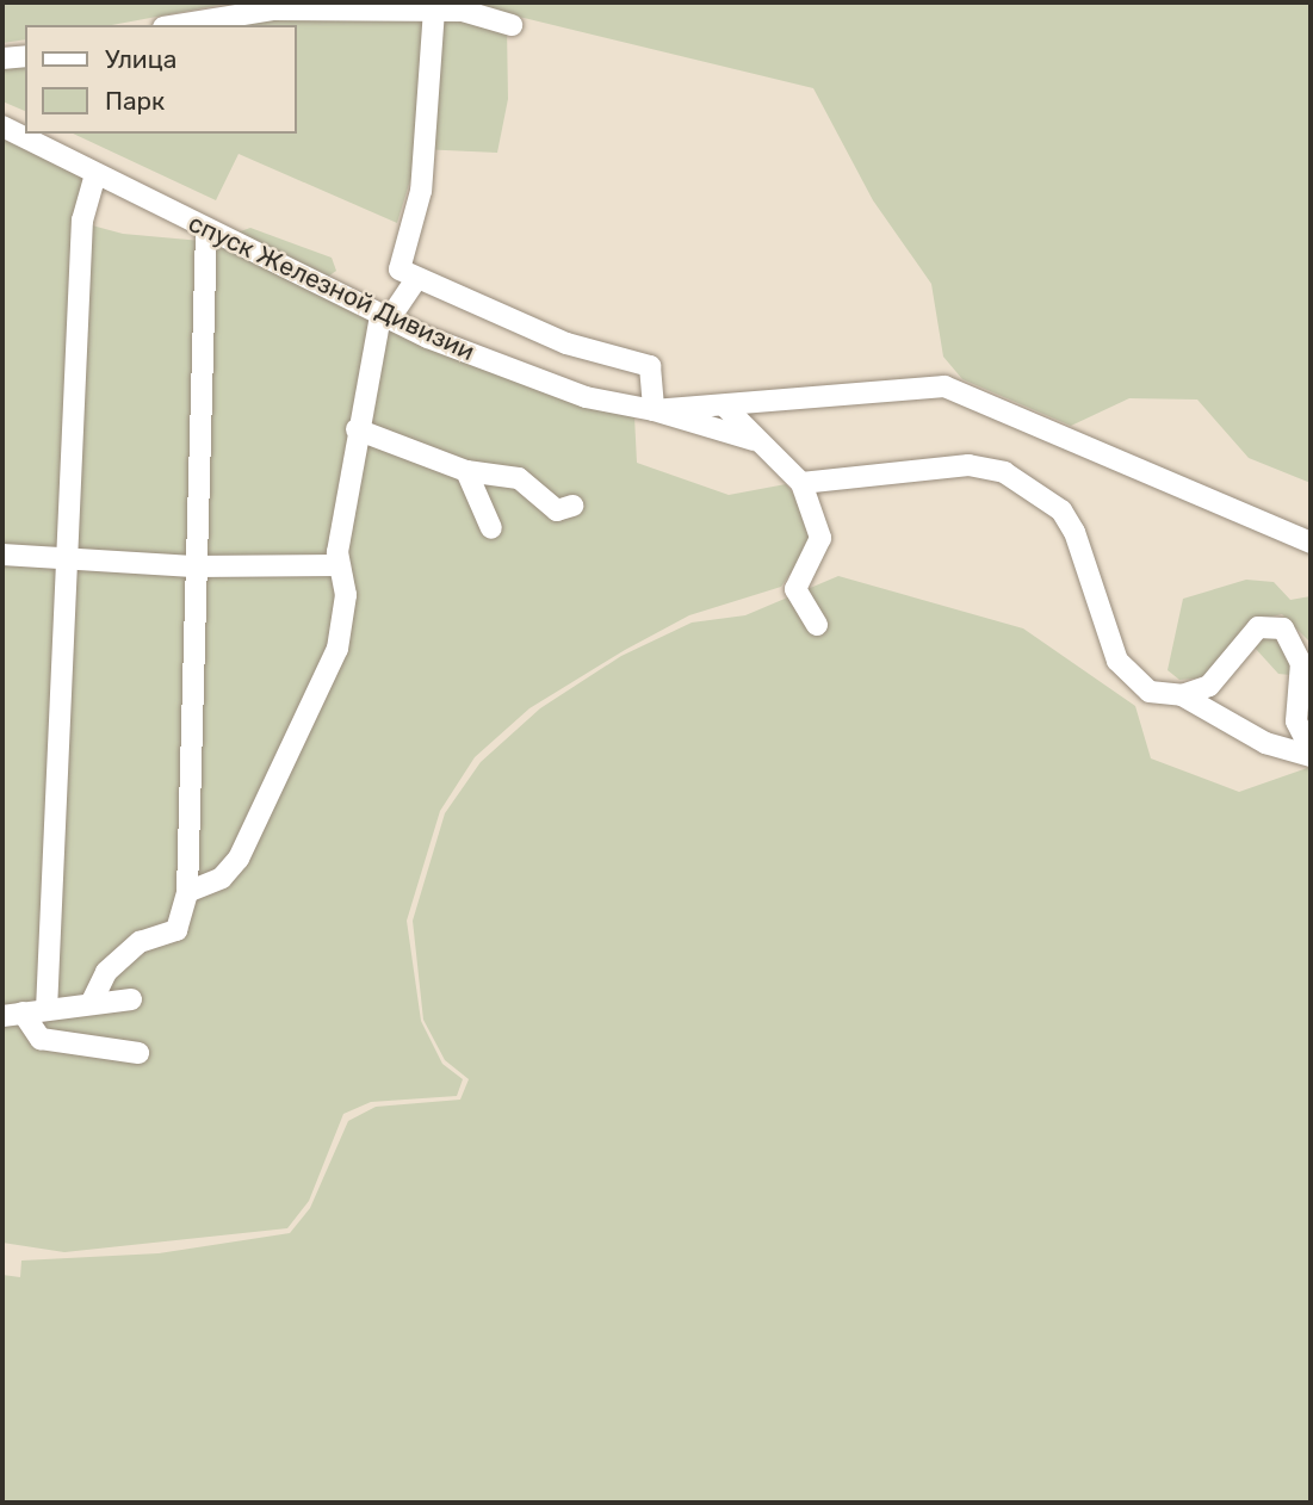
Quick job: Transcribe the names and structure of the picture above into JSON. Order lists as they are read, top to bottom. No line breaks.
{"streets":{"lane":["спуск Железной Дивизии"]},"legend":["Улица","Парк"]}
